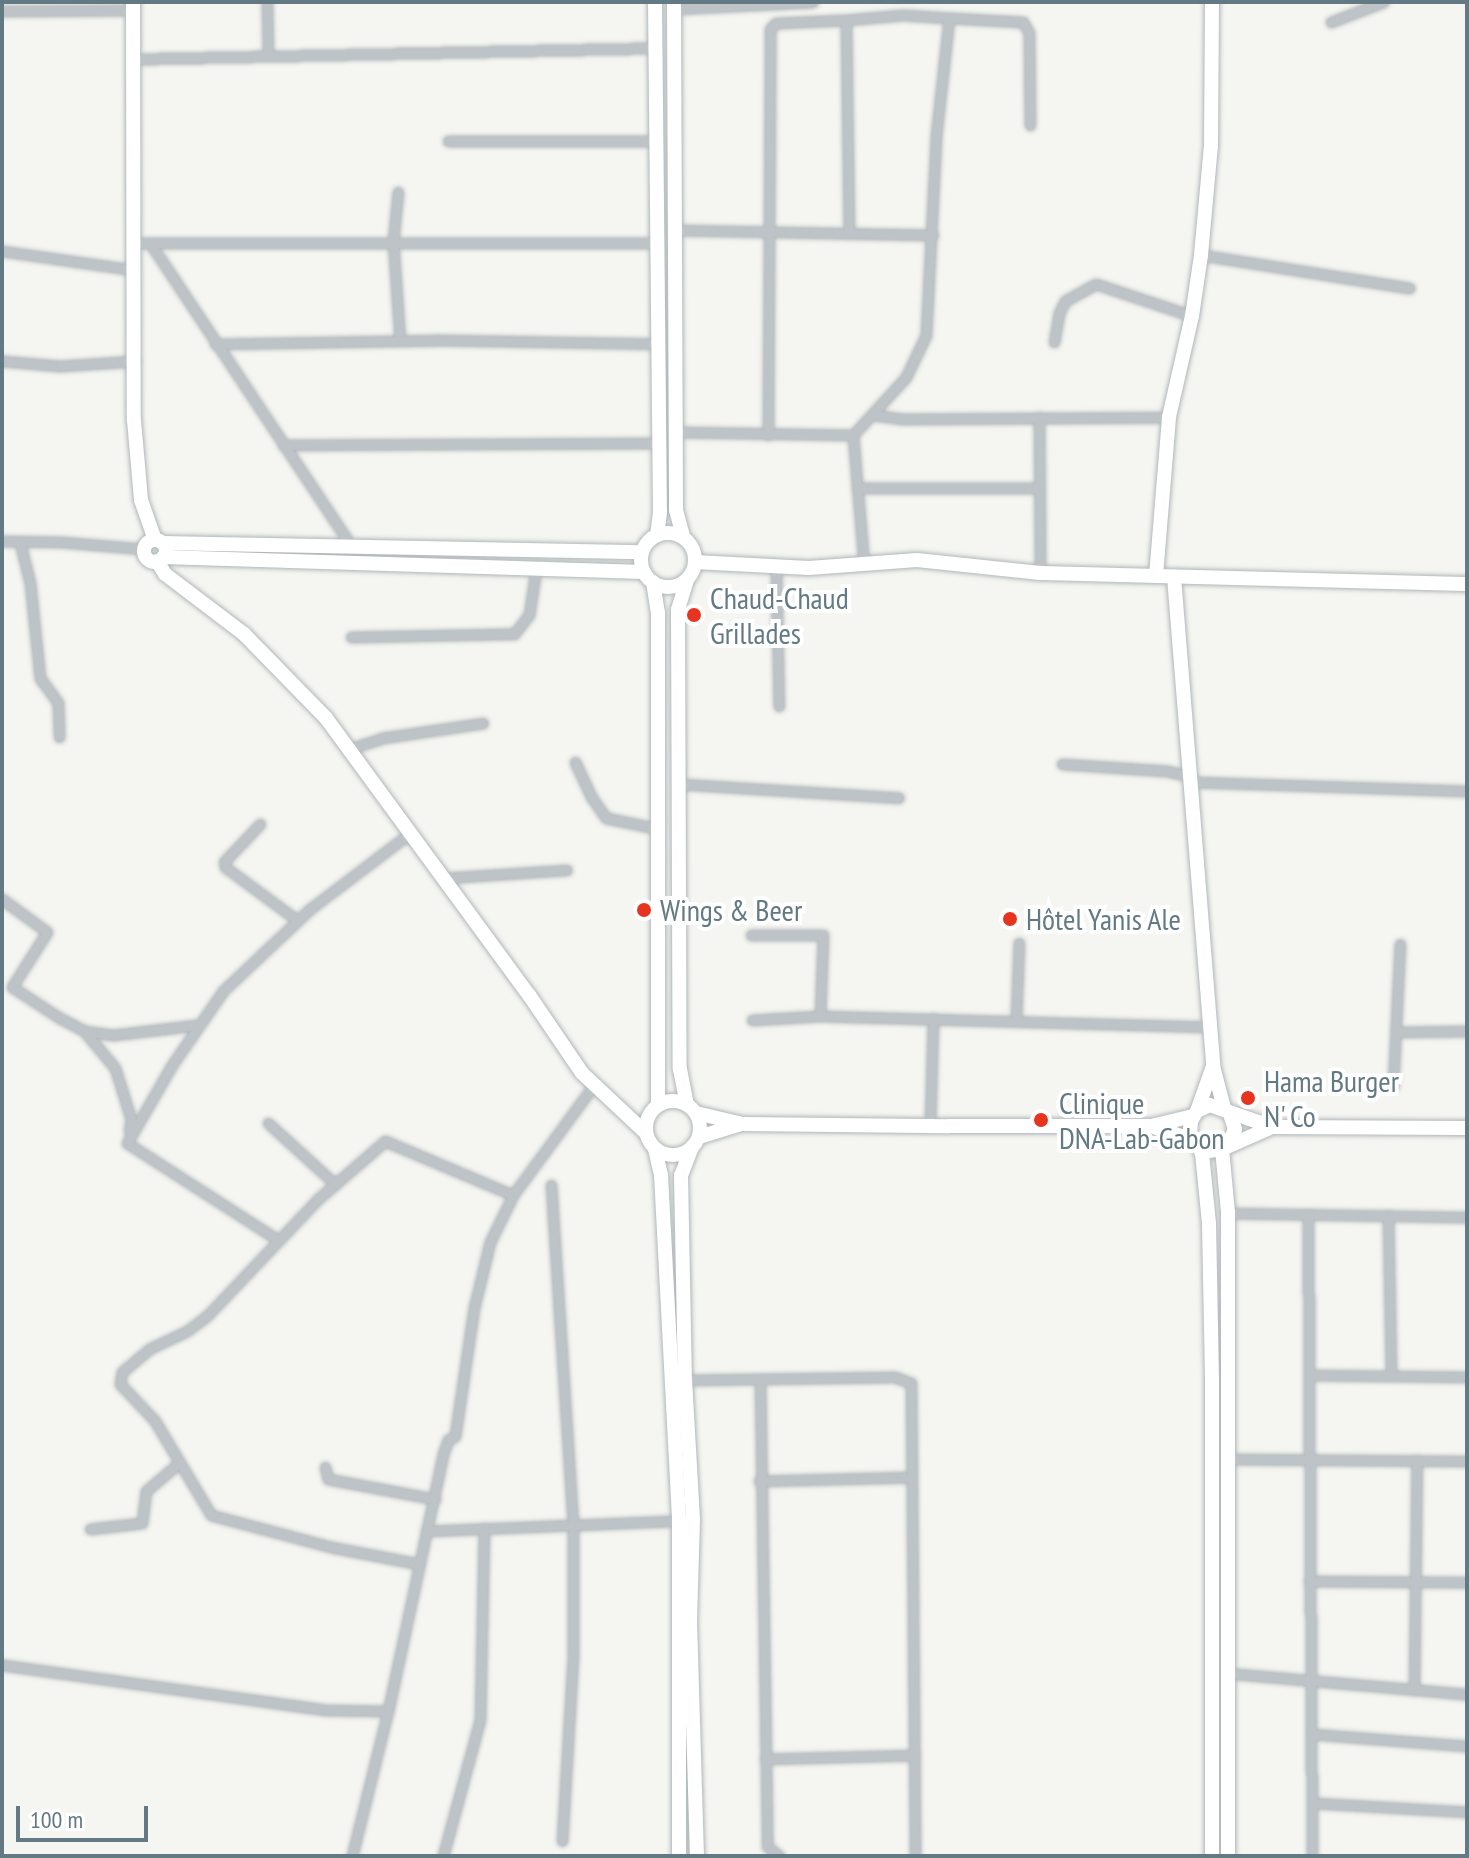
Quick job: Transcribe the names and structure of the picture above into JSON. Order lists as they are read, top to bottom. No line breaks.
{"places":["Chaud-Chaud Grillades","Wings & Beer","Hôtel Yanis Ale","Hama Burger N' Co","Clinique DNA-Lab-Gabon"],"scale_bar":"100 m"}
